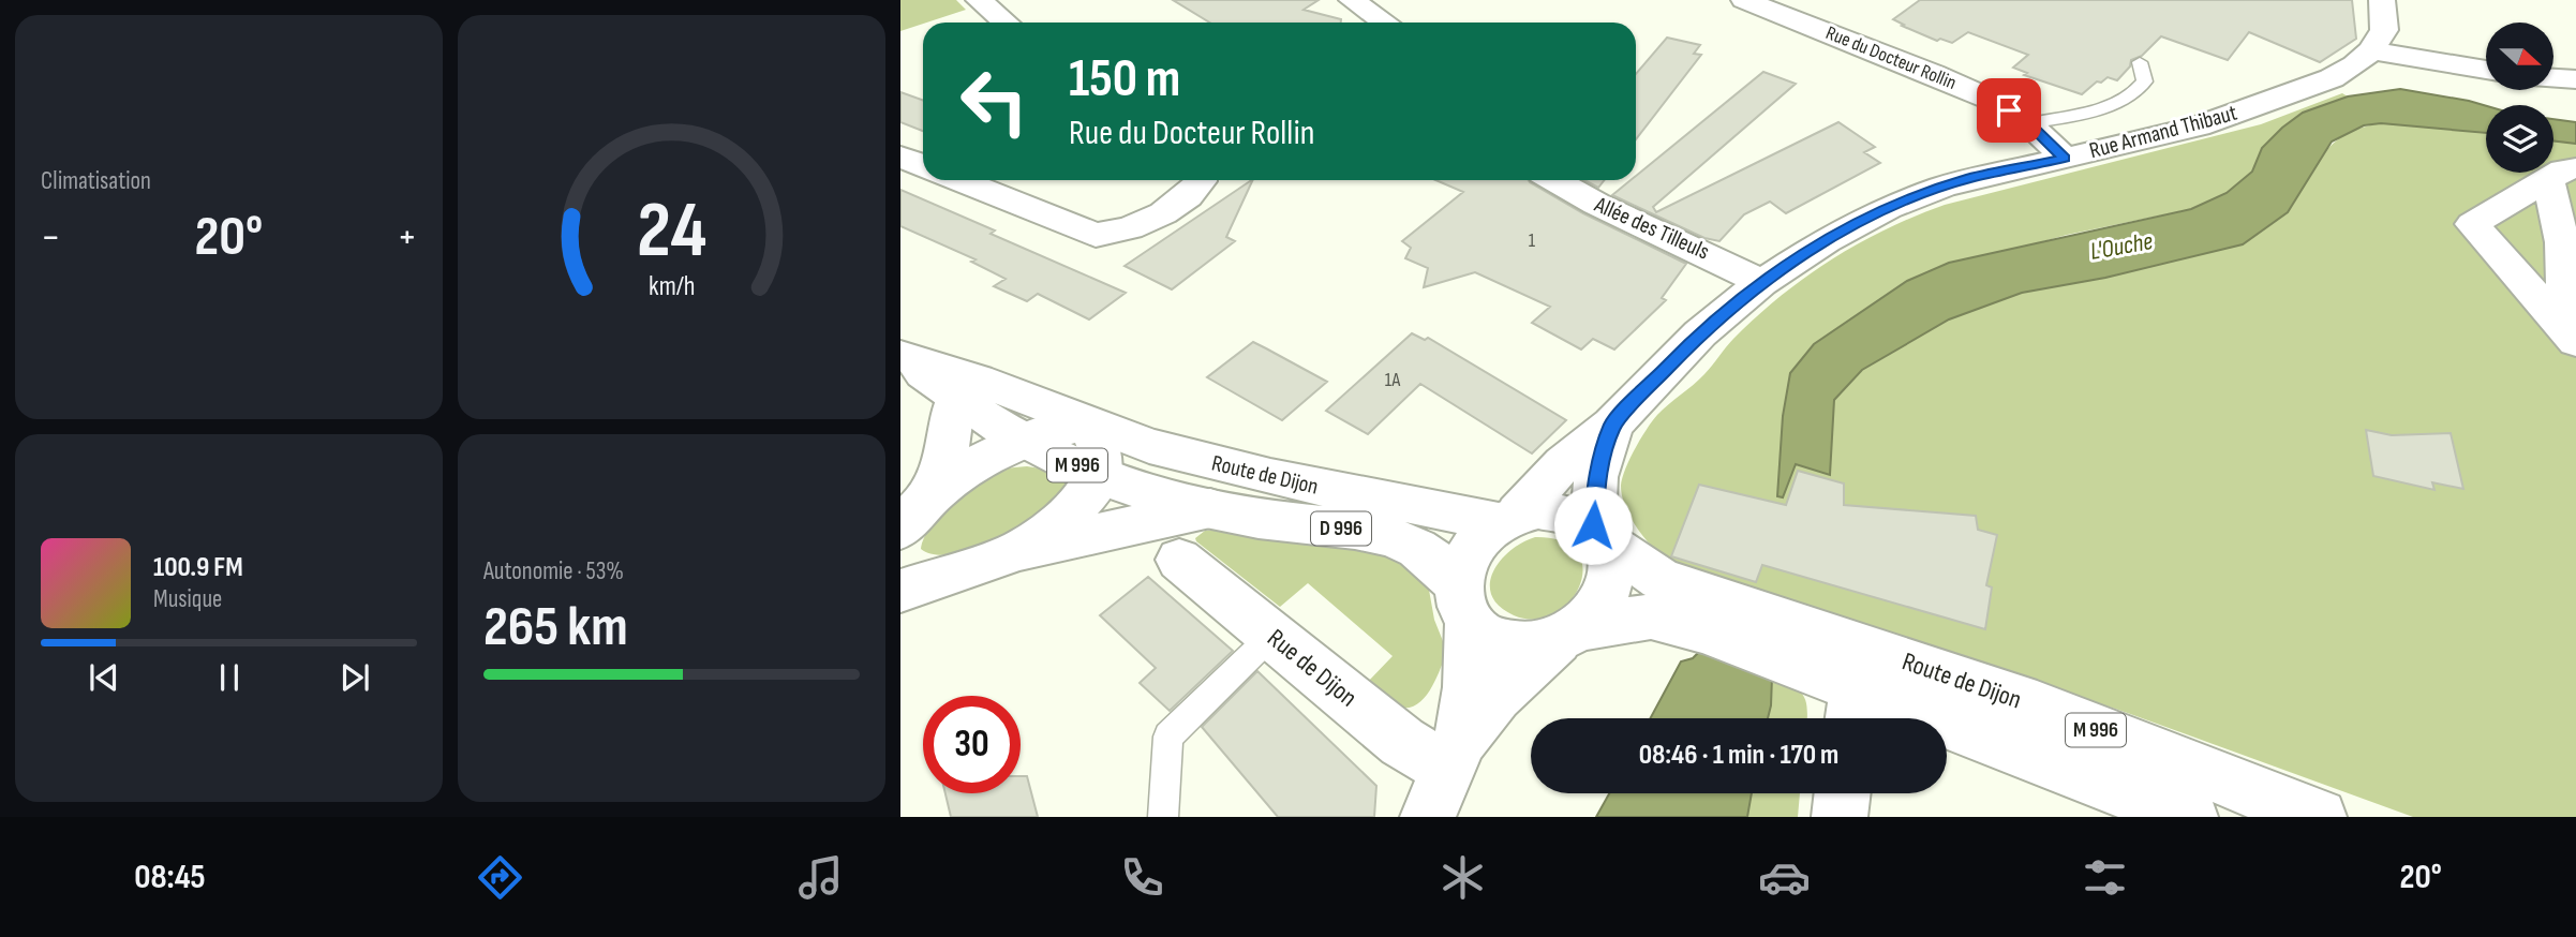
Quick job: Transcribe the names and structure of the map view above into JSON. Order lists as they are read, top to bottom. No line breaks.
{"streets":{"street":["Rue du Docteur Rollin","Rue Armand Thibaut","Allée des Tilleuls","M 996","Route de Dijon","D 996","Rue de Dijon"]},"crossings":[["Rue du Docteur Rollin","Rue Armand Thibaut"],["Rue Armand Thibaut","Allée des Tilleuls"],["Rue Armand Thibaut","Route de Dijon"],["M 996","Route de Dijon"]],"water":["L'Ouche"],"house_numbers":["1","1A"],"north":"right","page":{"tile":["Climatisation",["Autonomie · 53%","265 km"]],"turn":["150 m","Rue du Docteur Rollin"],"heat":["−","20°","+"],"song":["100.9 FM","Musique"],"limit":"30","trip":"08:46 · 1 min · 170 m","tabs":["08:45","20°"],"gauge":["24","km/h"]}}
